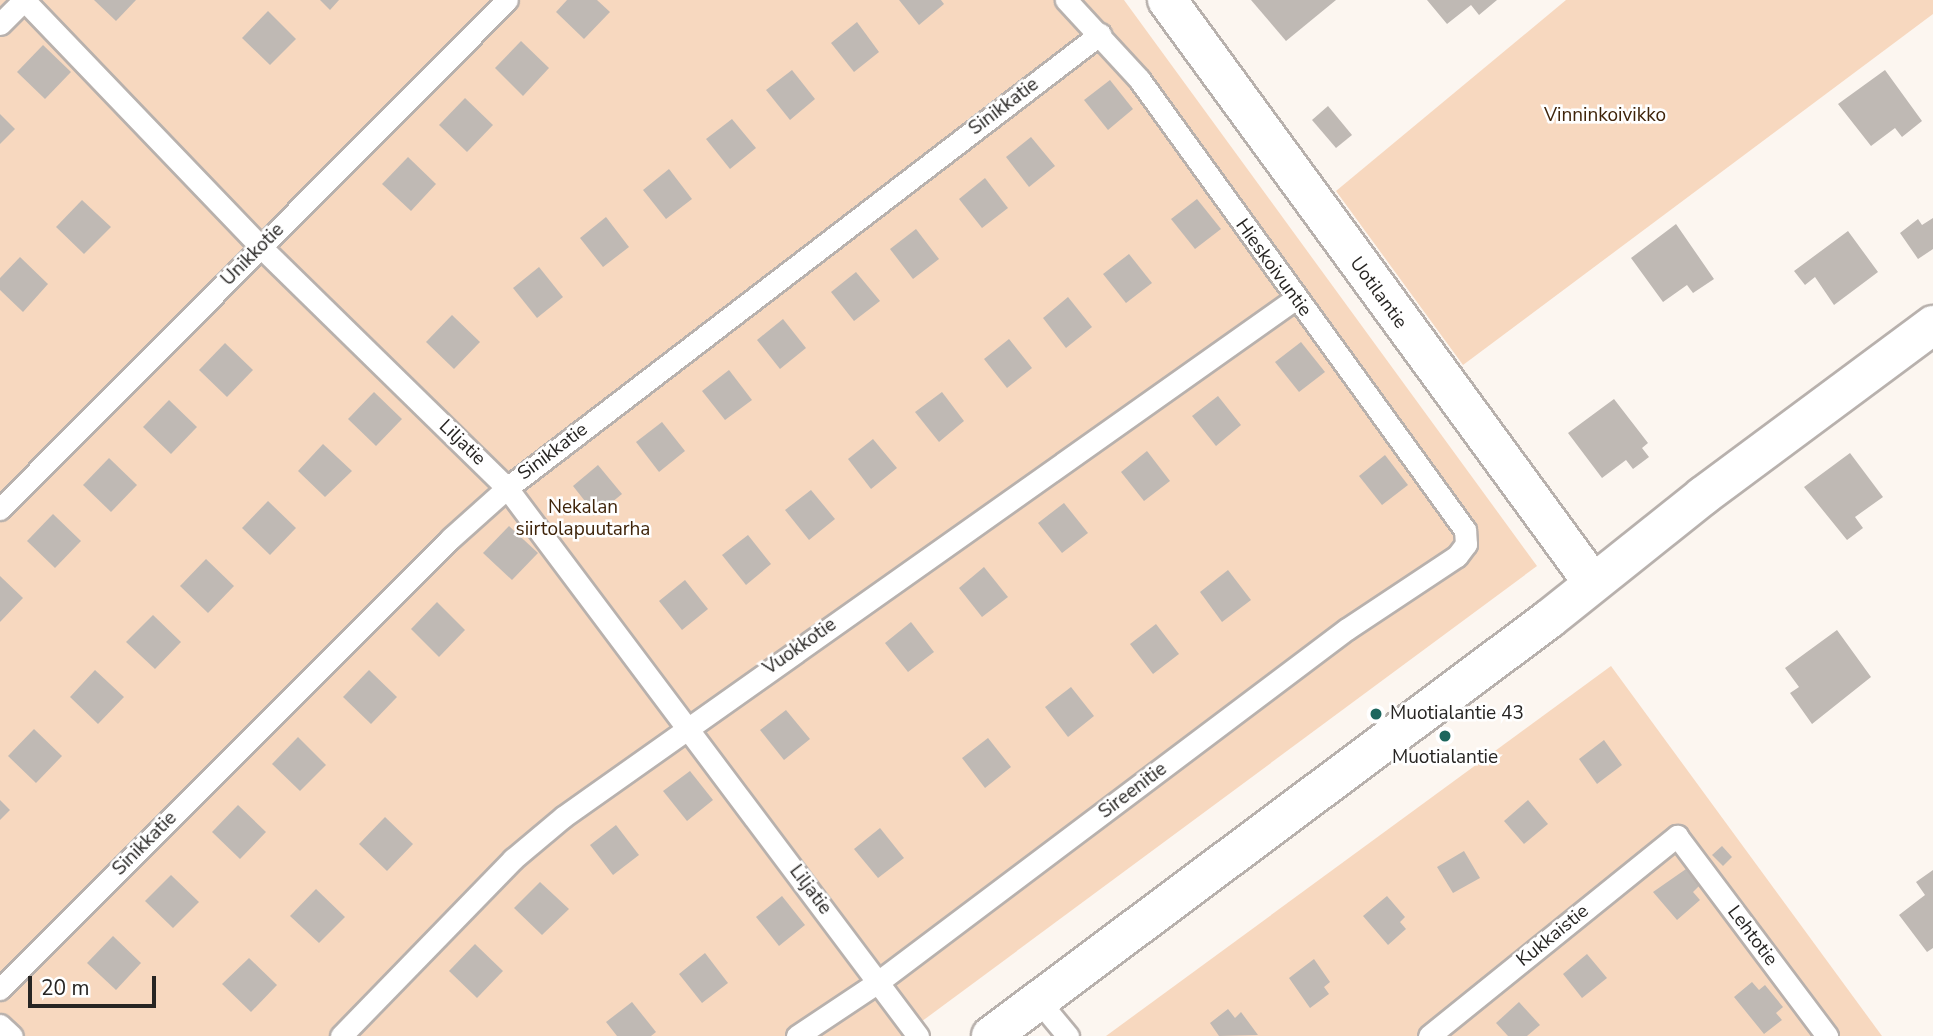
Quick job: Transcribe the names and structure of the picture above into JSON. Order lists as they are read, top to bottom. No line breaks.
{"streets":{"street":["Uotilantie"],"lane":["Sinikkatie","Unikkotie","Hieskoivuntie","Liljatie","Vuokkotie","Sireenitie","Kukkaistie","Lehtotie"]},"crossings":[["Sinikkatie","Hieskoivuntie"],["Sinikkatie","Liljatie"],["Unikkotie","Liljatie"],["Hieskoivuntie","Vuokkotie"],["Hieskoivuntie","Sireenitie"],["Liljatie","Vuokkotie"],["Liljatie","Sireenitie"],["Kukkaistie","Lehtotie"]],"parks":["Vinninkoivikko","Nekalan siirtolapuutarha"],"places":["Muotialantie 43","Muotialantie"],"scale_bar":"20 m"}
